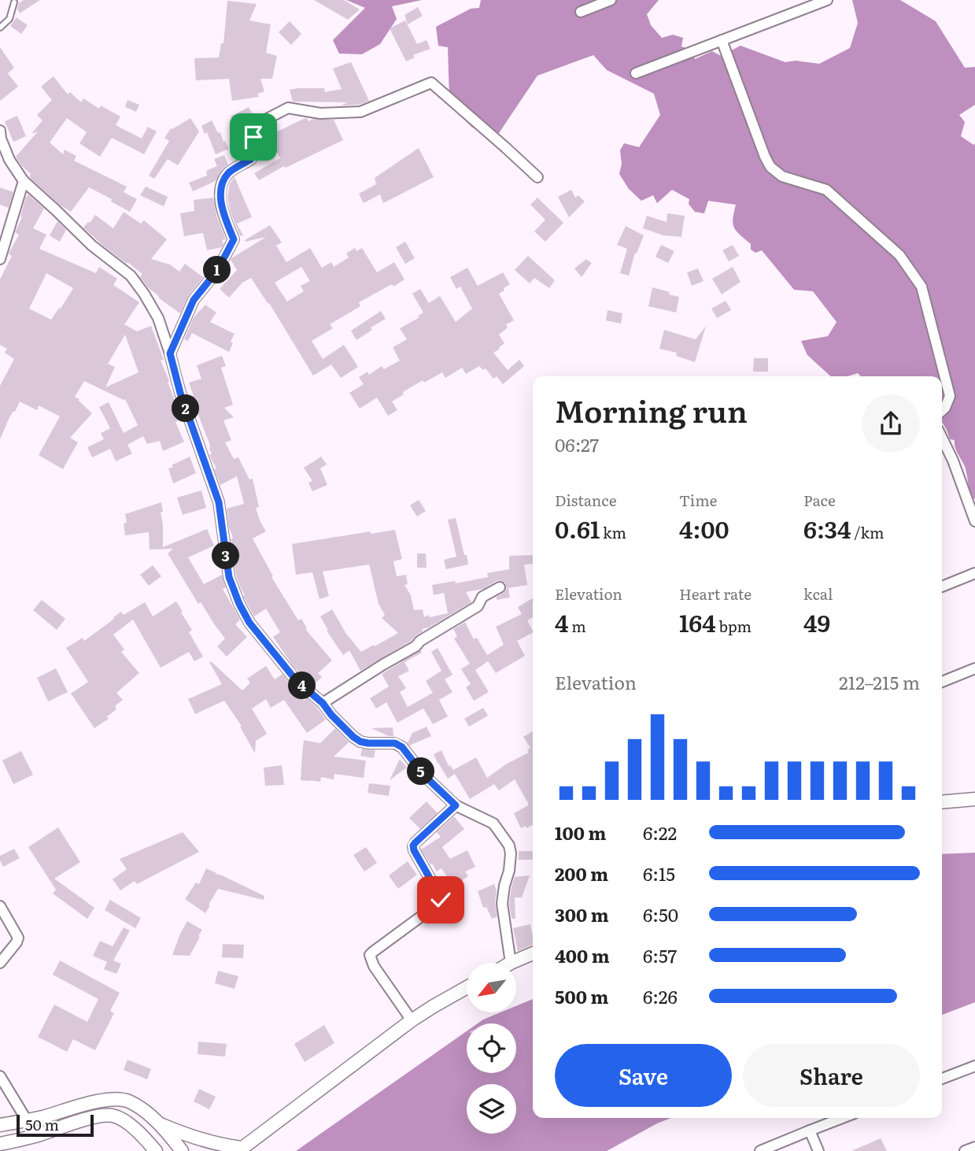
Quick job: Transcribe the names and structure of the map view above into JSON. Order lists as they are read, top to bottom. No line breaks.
{"scale_bar":"50 m","north":"bottom left","page":{"pins":["1","2","3","4","5"],"heading":["Morning run","06:27"],"stats":[["Distance","0.61 km"],["Time","4:00"],["Pace","6:34 /km"],["Elevation","4 m"],["Heart rate","164 bpm"],["kcal","49"]],"chart":["Elevation","212–215 m"],"list":[{"name":"100 m","note":"6:22"},{"name":"200 m","note":"6:15"},{"name":"300 m","note":"6:50"},{"name":"400 m","note":"6:57"},{"name":"500 m","note":"6:26"}],"buttons":["Save","Share"],"scale":"50 m"}}
